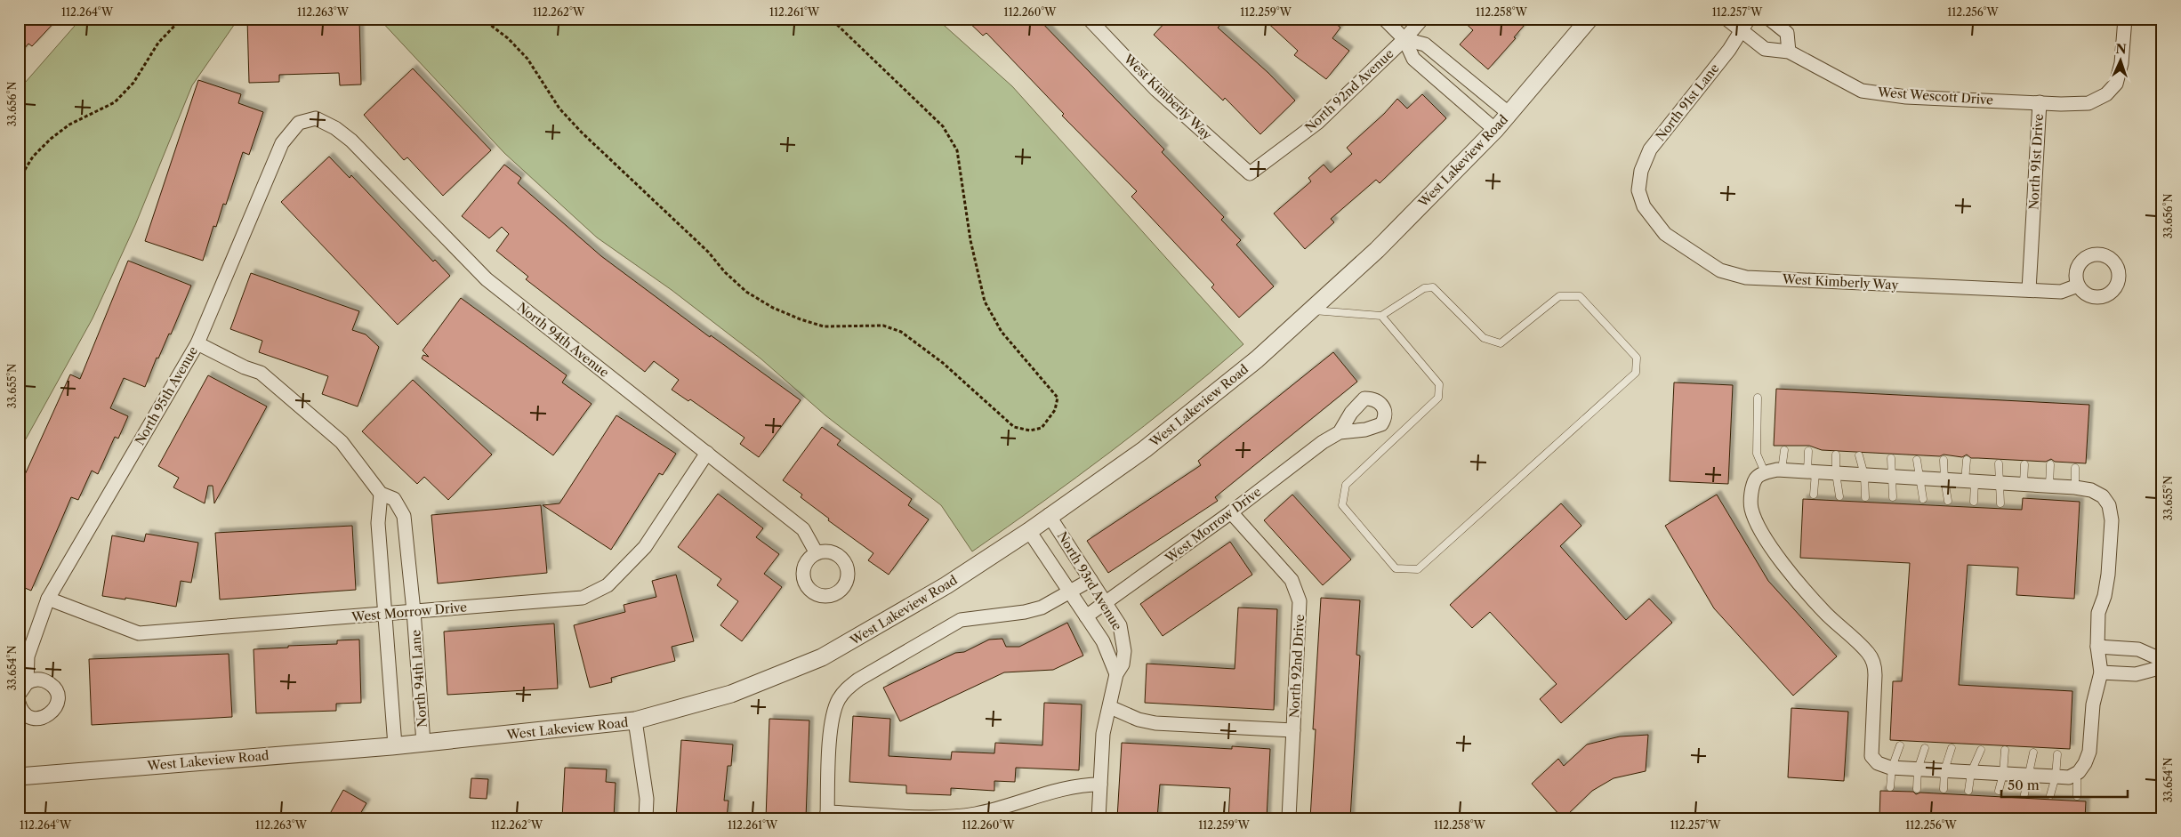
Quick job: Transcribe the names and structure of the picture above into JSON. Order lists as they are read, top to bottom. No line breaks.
{"streets":{"street":["North 92nd Avenue","West Wescott Drive","West Kimberly Way","North 91st Lane","West Lakeview Road","North 91st Drive","North 94th Avenue","North 95th Avenue","West Morrow Drive","North 93rd Avenue","North 92nd Drive","North 94th Lane"]},"crossings":[["North 92nd Avenue","West Kimberly Way"],["West Wescott Drive","North 91st Lane"],["West Wescott Drive","North 91st Drive"],["West Kimberly Way","North 91st Lane"],["West Kimberly Way","North 91st Drive"],["West Lakeview Road","North 93rd Avenue"],["West Lakeview Road","North 94th Lane"],["North 94th Avenue","North 95th Avenue"],["North 94th Avenue","West Morrow Drive"],["North 95th Avenue","West Morrow Drive"],["North 95th Avenue","North 94th Lane"],["West Morrow Drive","North 93rd Avenue"],["West Morrow Drive","North 92nd Drive"],["West Morrow Drive","North 94th Lane"]],"scale_bar":"50 m","north":"top","coordinates":["112.264°W","112.263°W","112.262°W","112.261°W","112.260°W","112.259°W","112.258°W","112.257°W","112.256°W","33.656°N","33.655°N","33.654°N"]}
